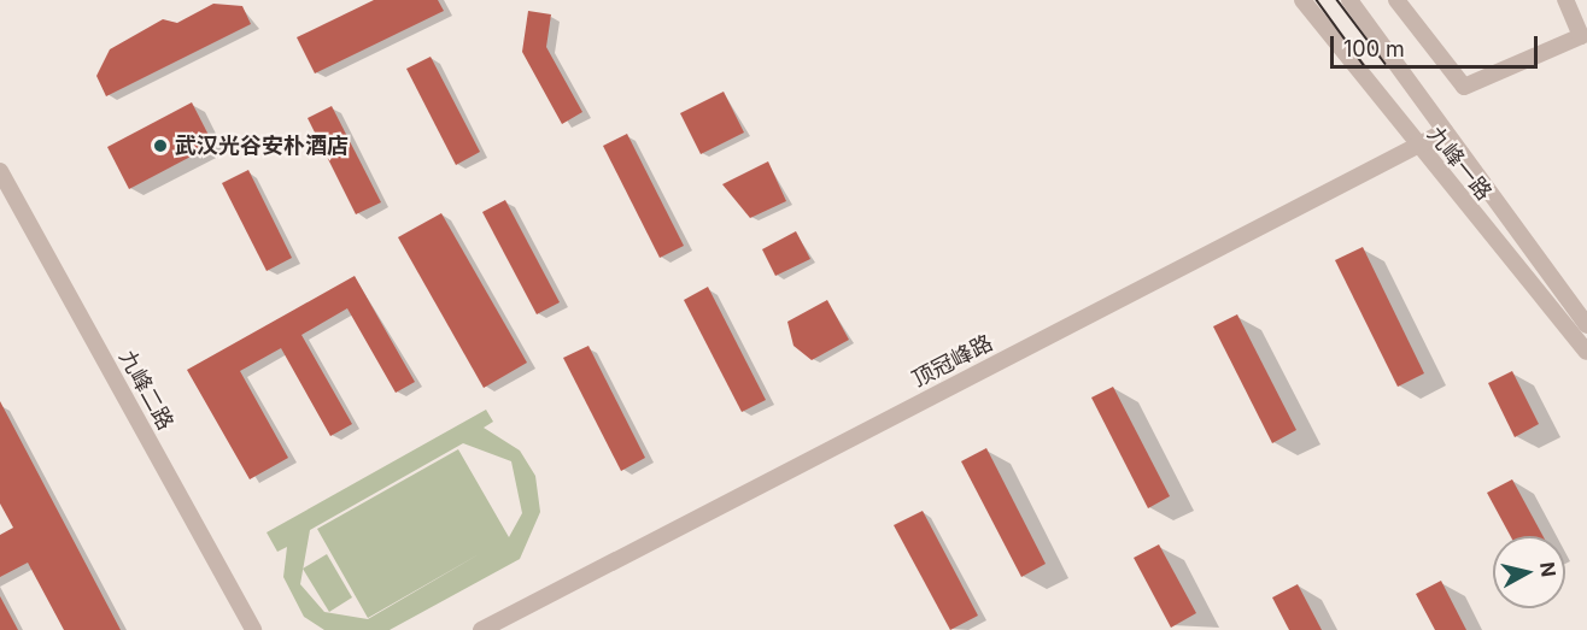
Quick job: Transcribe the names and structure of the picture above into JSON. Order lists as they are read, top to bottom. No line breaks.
{"streets":{"street":["九峰一路","顶冠峰路","九峰二路"]},"crossings":[["九峰一路","顶冠峰路"]],"places":["武汉光谷安朴酒店"],"scale_bar":"100 m","north":"right"}
